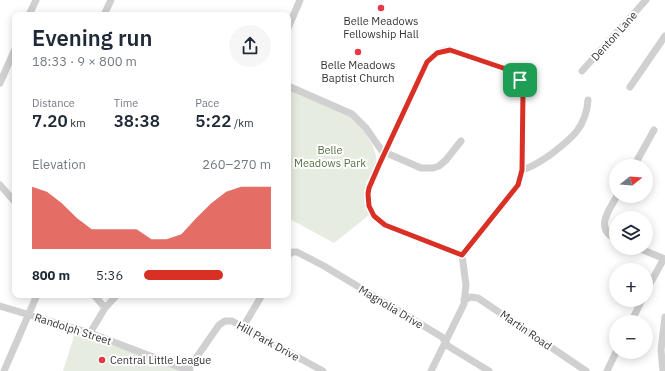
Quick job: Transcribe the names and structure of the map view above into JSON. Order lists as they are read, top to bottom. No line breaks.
{"streets":{"street":["Denton Lane","Magnolia Drive","Randolph Street","Martin Road","Hill Park Drive"]},"crossings":[["Randolph Street","Hill Park Drive"]],"parks":["Belle Meadows Park"],"places":["Belle Meadows Fellowship Hall","Belle Meadows Baptist Church","Central Little League"],"north":"right","page":{"heading":["Evening run","18:33 · 9 × 800 m"],"stats":[["Distance","7.20 km"],["Time","38:38"],["Pace","5:22 /km"]],"chart":["Elevation","260–270 m"],"map_buttons":["+","−"],"list":[{"name":"800 m","note":"5:36"}]}}
